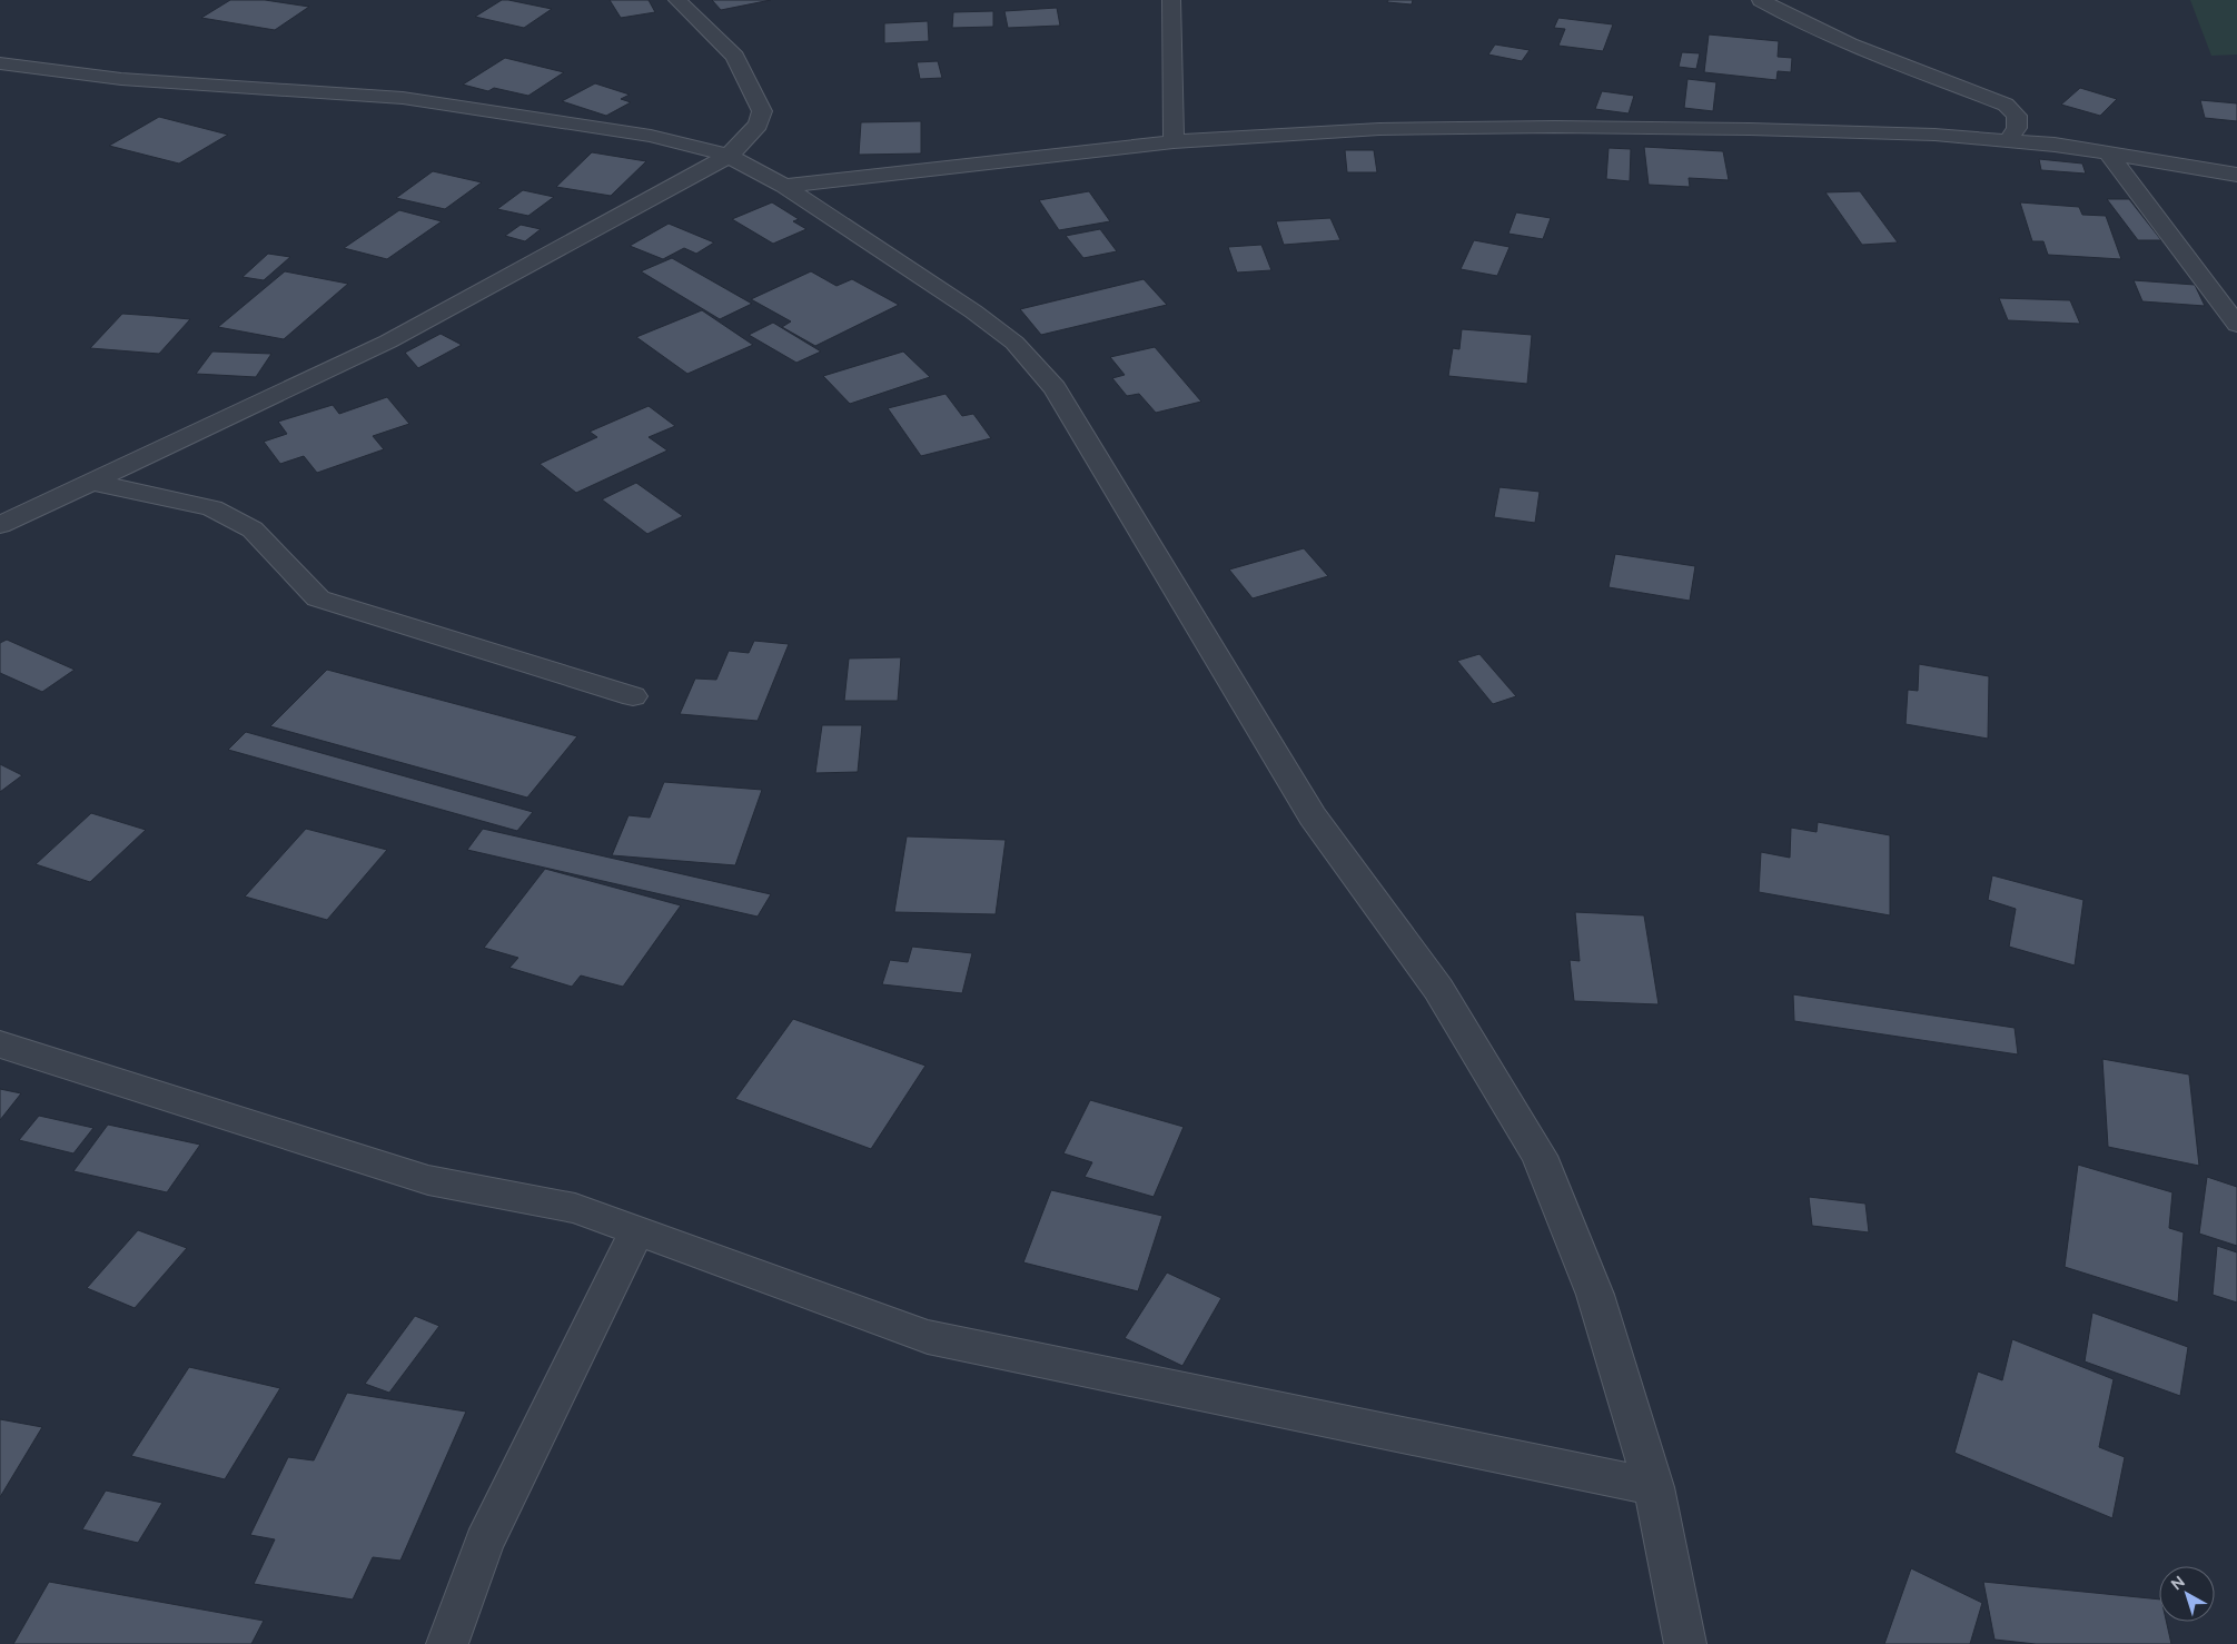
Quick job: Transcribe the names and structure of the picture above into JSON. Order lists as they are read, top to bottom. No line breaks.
{"north":"top left"}
